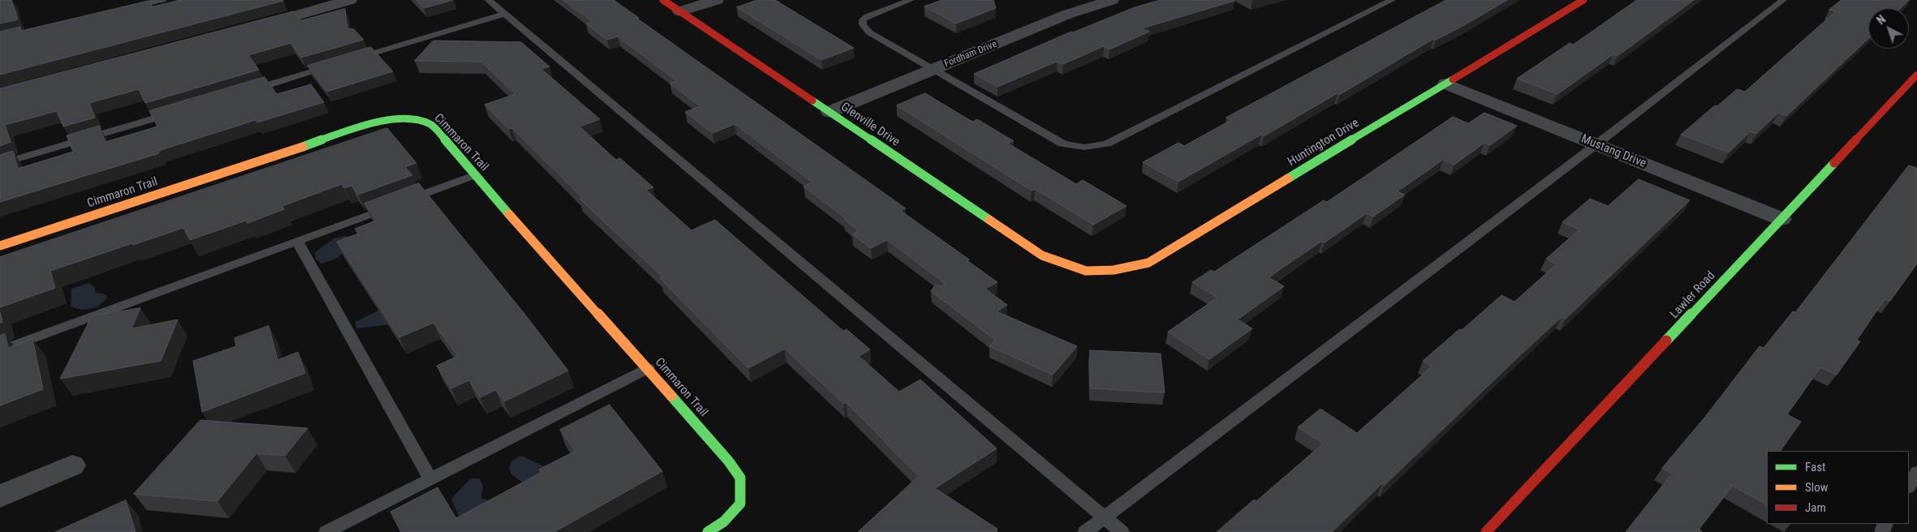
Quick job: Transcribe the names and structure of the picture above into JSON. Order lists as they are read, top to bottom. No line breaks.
{"streets":{"street":["Fordham Drive","Glenville Drive","Cimmaron Trail","Huntington Drive","Mustang Drive","Lawler Road"]},"crossings":[["Fordham Drive","Glenville Drive"],["Glenville Drive","Huntington Drive"],["Huntington Drive","Mustang Drive"],["Mustang Drive","Lawler Road"]],"legend":["Fast","Slow","Jam"],"north":"top left"}
